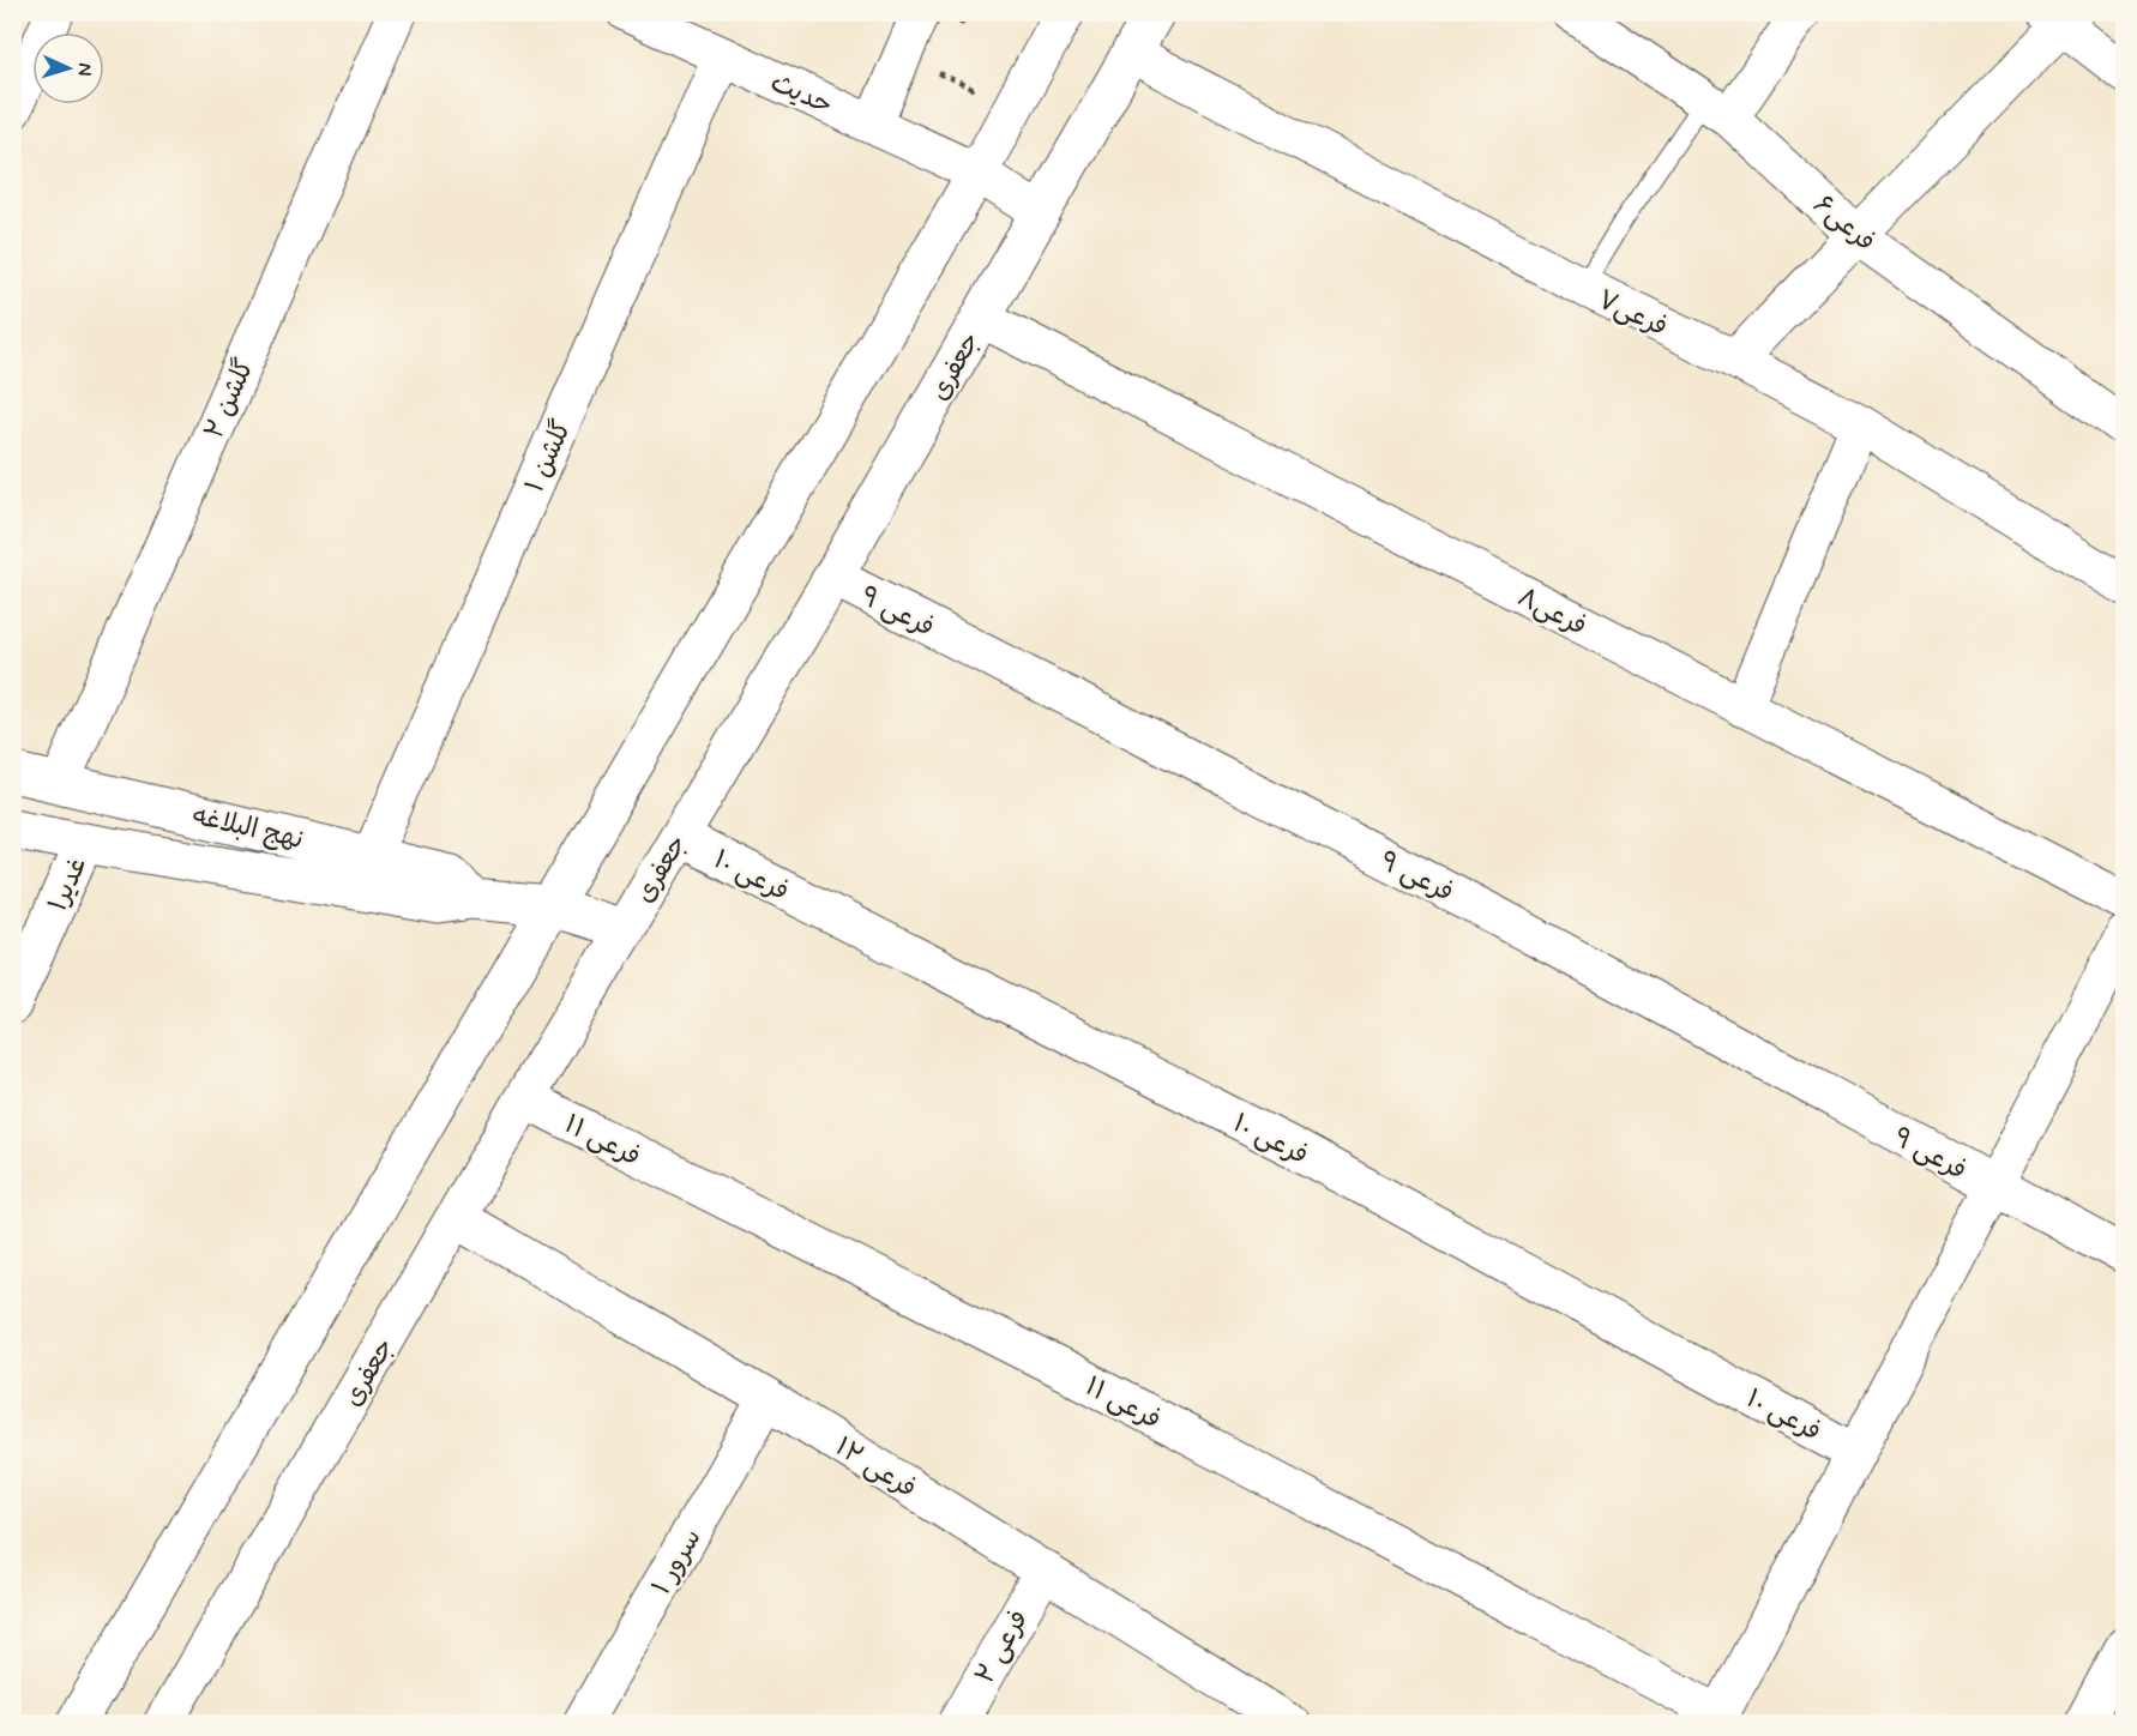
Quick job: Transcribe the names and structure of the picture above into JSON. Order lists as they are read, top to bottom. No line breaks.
{"streets":{"main road":["جعفری","نهج البلاغه"],"street":["حدیث","فرعی۶","فرعی۷","گلشن ۲","گلشن ۱","فرعی ۹","فرعی۸","فرعی ۱۰","غدیر۱","فرعی ۱۱","فرعی ۱۲","سرور ۱","فرعی ۲"]},"crossings":[["حدیث","جعفری"],["حدیث","گلشن ۱"],["فرعی۷","جعفری"],["جعفری","فرعی ۹"],["جعفری","فرعی۸"],["جعفری","نهج البلاغه"],["جعفری","فرعی ۱۰"],["جعفری","فرعی ۱۱"],["جعفری","فرعی ۱۲"],["گلشن ۲","نهج البلاغه"],["گلشن ۱","نهج البلاغه"],["نهج البلاغه","غدیر۱"],["فرعی ۱۲","سرور ۱"],["فرعی ۱۲","فرعی ۲"]],"north":"right"}
